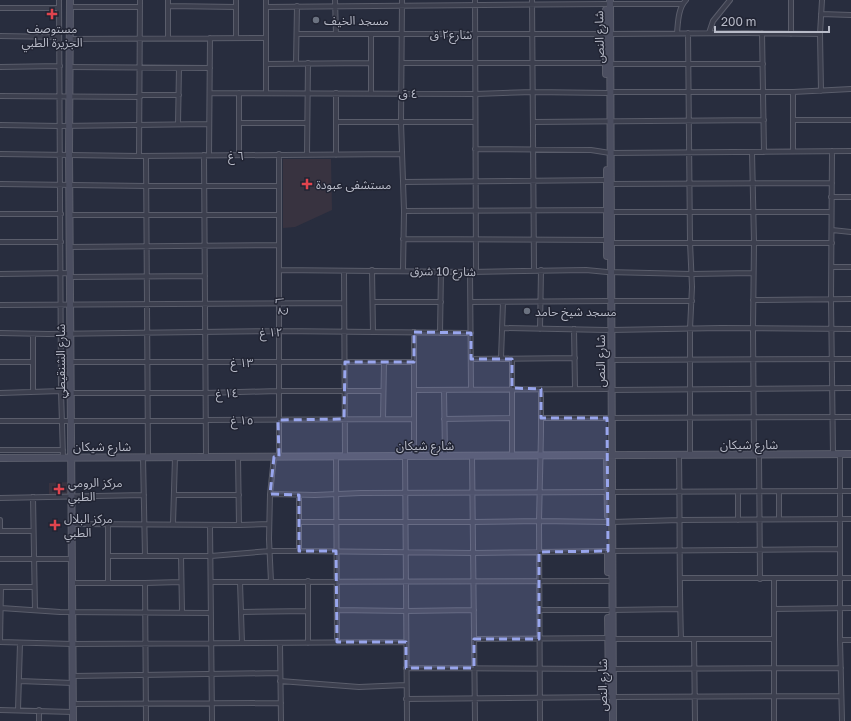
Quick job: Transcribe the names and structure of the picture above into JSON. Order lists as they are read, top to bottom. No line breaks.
{"streets":{"street":["شارع٢ ق","شارع النص","٤ ق","٦ غ","شارع 10 شرق","٦ ج","١٢ غ","شارع الشنقيطي","١٣ غ","١٤ غ","١٥ غ","شارع شيكان"]},"crossings":[["شارع٢ ق","شارع النص"],["شارع النص","٤ ق"],["شارع النص","شارع 10 شرق"],["شارع النص","شارع شيكان"],["٦ غ","٦ ج"],["٦ غ","شارع الشنقيطي"],["شارع 10 شرق","٦ ج"],["٦ ج","١٢ غ"],["٦ ج","١٣ غ"],["٦ ج","١٤ غ"],["٦ ج","١٥ غ"],["٦ ج","شارع شيكان"],["١٢ غ","شارع الشنقيطي"],["شارع الشنقيطي","١٣ غ"],["شارع الشنقيطي","١٤ غ"],["شارع الشنقيطي","١٥ غ"],["شارع الشنقيطي","شارع شيكان"]],"places":{"health":["مستوصف الجزيرة الطبي","مستشفى عبودة","مركز الرومي الطبي","مركز البلال الطبي"],"other":["مسجد الخيف","مسجد شيخ حامد"]},"scale_bar":"200 m"}
